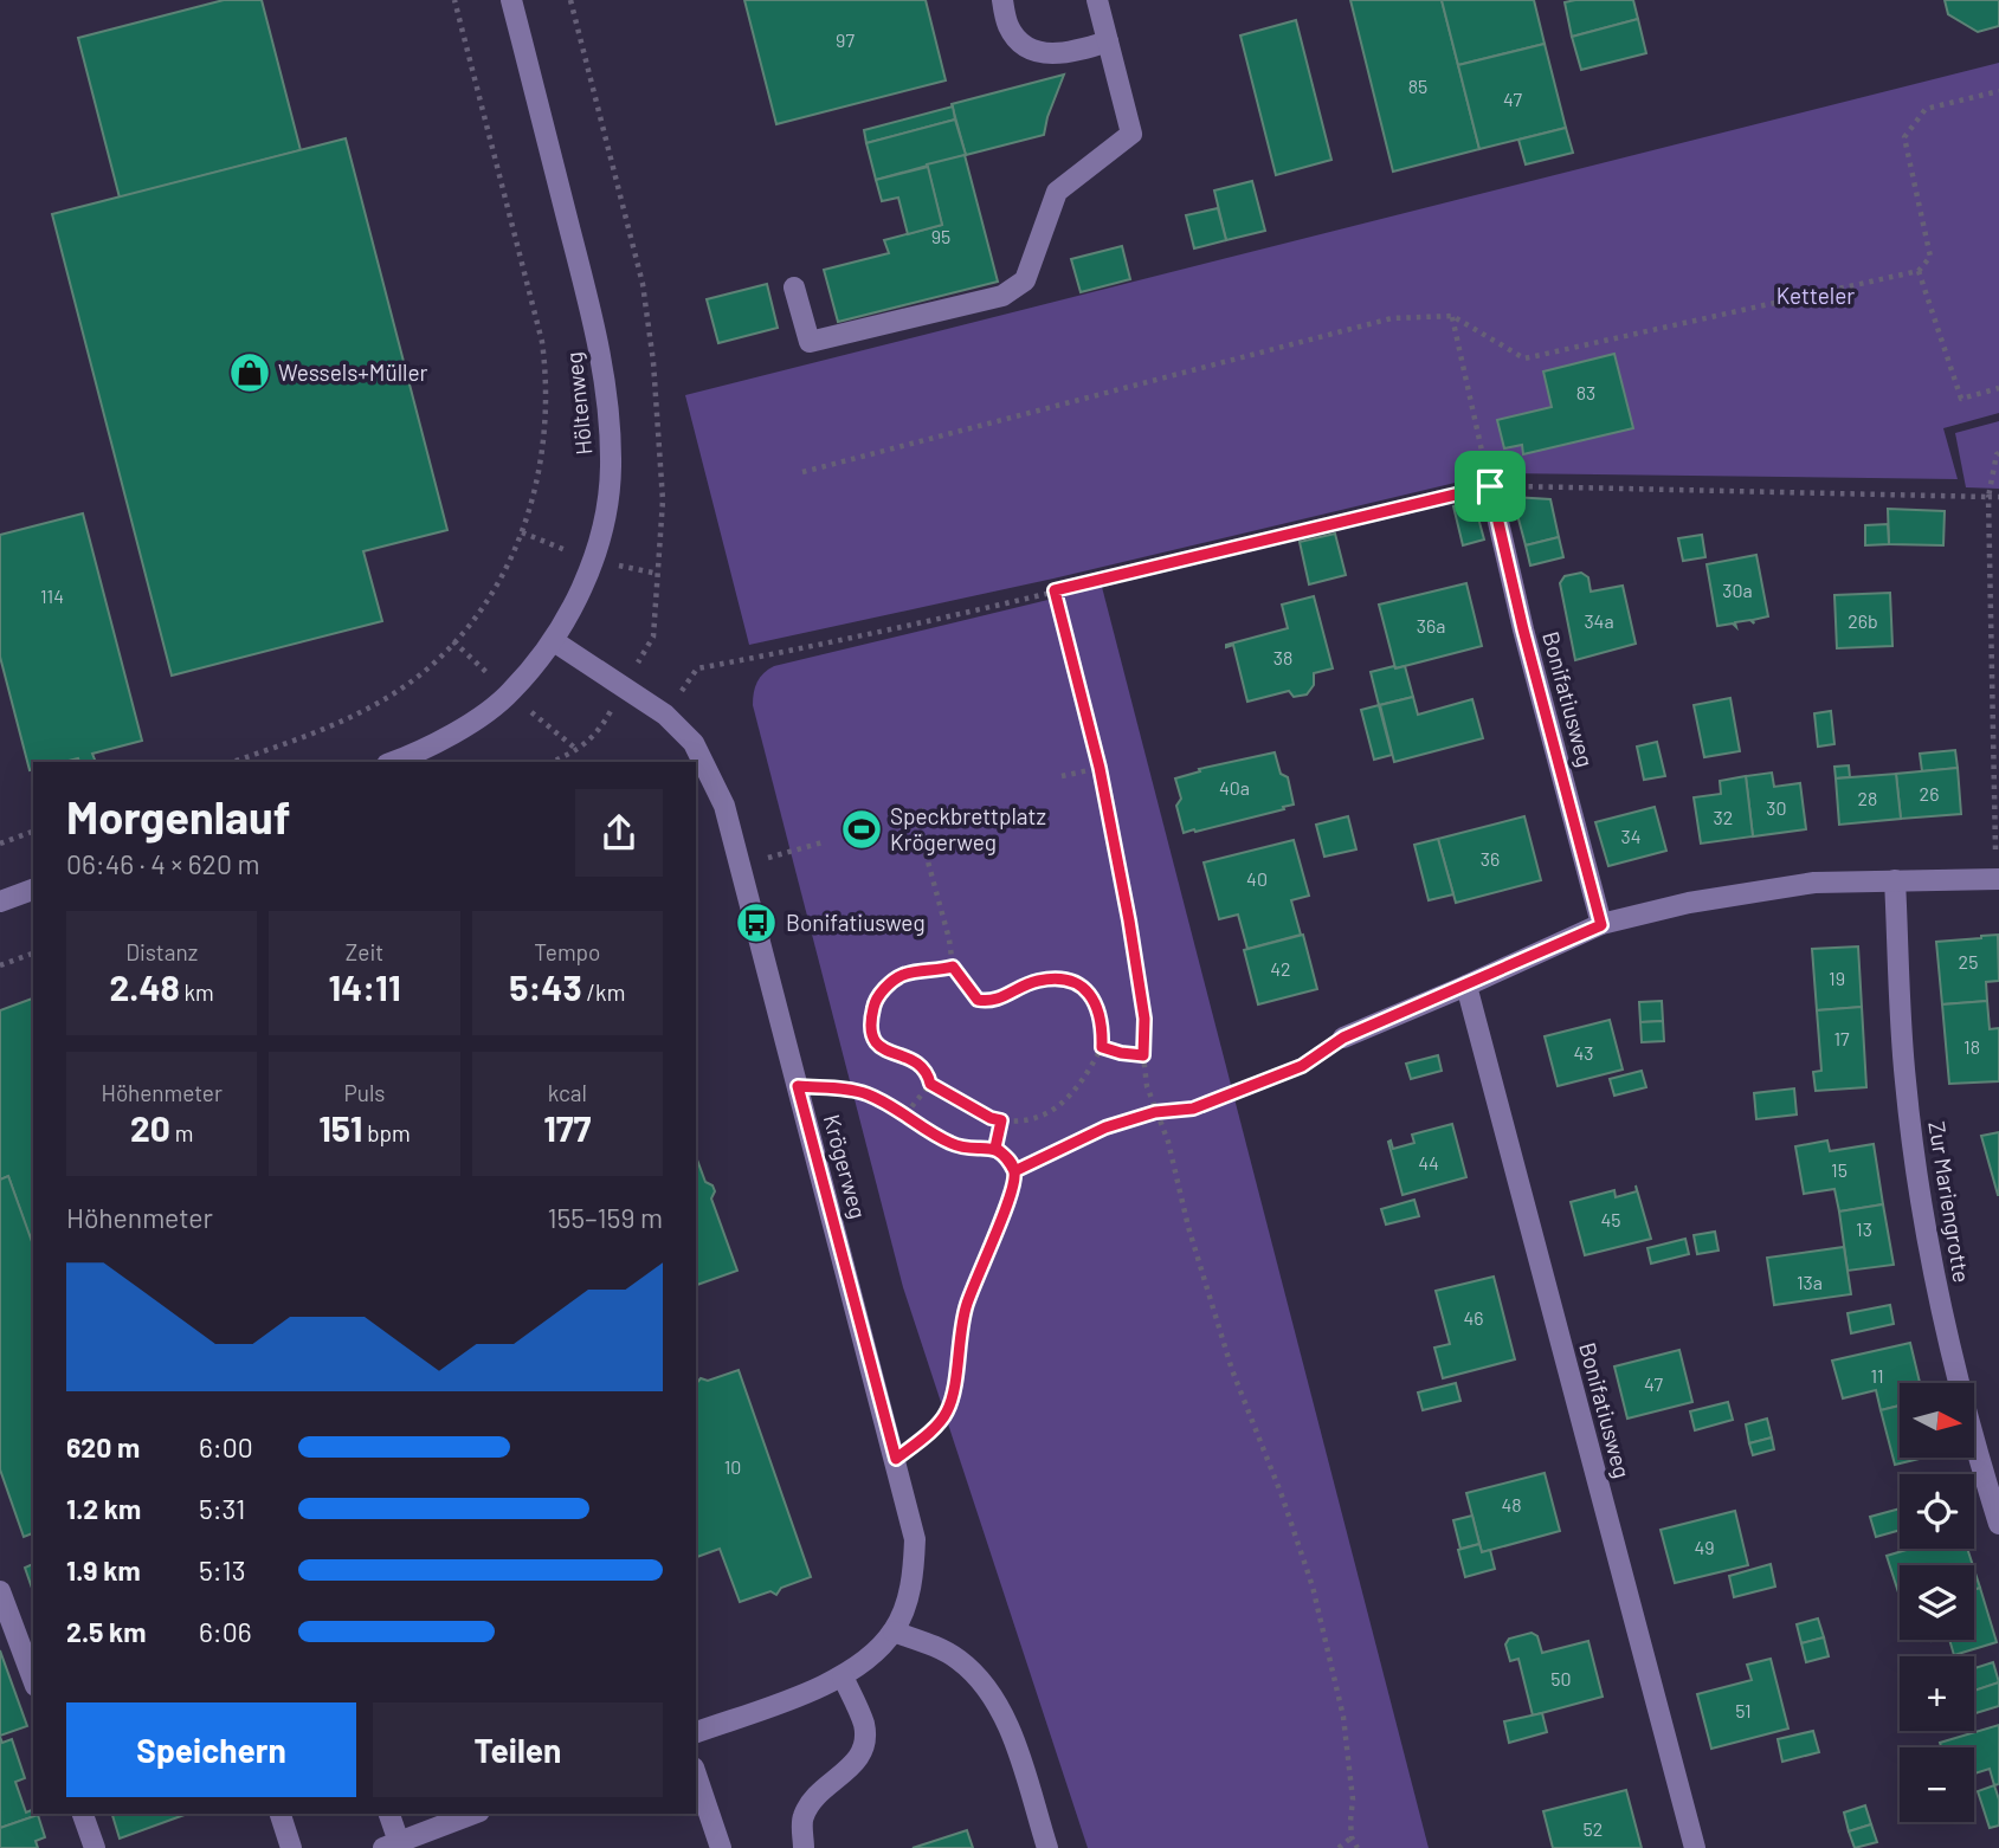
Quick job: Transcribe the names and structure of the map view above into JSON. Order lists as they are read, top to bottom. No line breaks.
{"streets":{"street":["Höltenweg","Bonifatiusweg","Krögerweg","Zur Mariengrotte"]},"crossings":[["Höltenweg","Krögerweg"]],"parks":["Ketteler"],"places":{"shop":["Wessels+Müller"],"sports":["Speckbrettplatz Krögerweg"],"bus stop":["Bonifatiusweg"]},"house_numbers":["97","85","47","95","83","30a","114","34a","26b","36a","38","40a","26","28","30","32","34","36","40","25","42","19","17","18","43","44","15","45","13","13a","46","11","47","10","48","49","50","51","52"],"north":"right","page":{"heading":["Morgenlauf","06:46 · 4 × 620 m"],"stats":[["Distanz","2.48 km"],["Zeit","14:11"],["Tempo","5:43 /km"],["Höhenmeter","20 m"],["Puls","151 bpm"],["kcal","177"]],"chart":["Höhenmeter","155–159 m"],"map_buttons":["+","−"],"list":[{"name":"620 m","note":"6:00"},{"name":"1.2 km","note":"5:31"},{"name":"1.9 km","note":"5:13"},{"name":"2.5 km","note":"6:06"}],"buttons":["Speichern","Teilen"]}}
